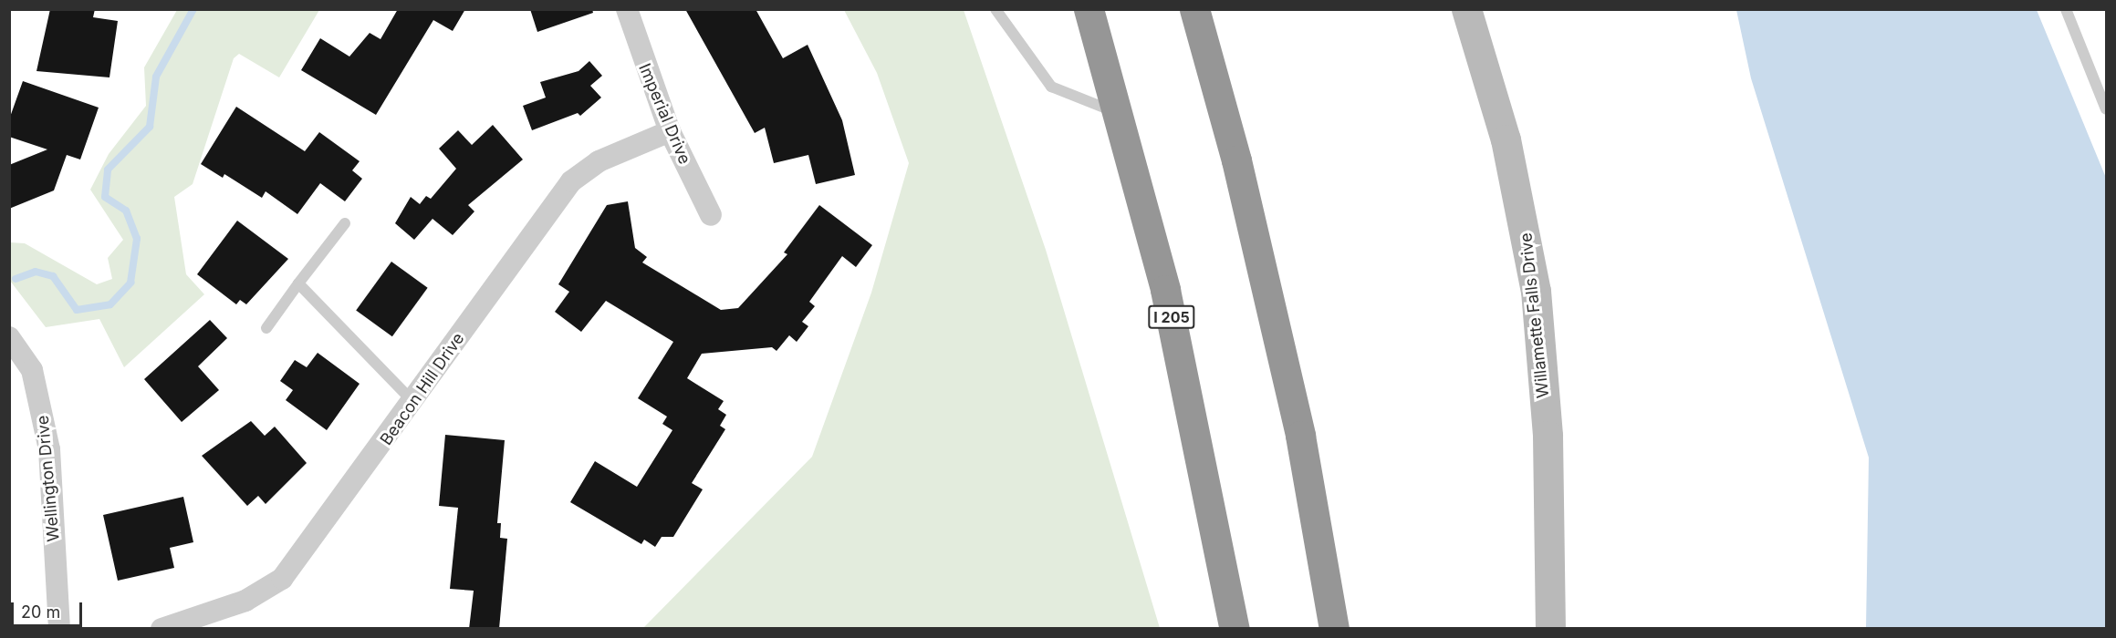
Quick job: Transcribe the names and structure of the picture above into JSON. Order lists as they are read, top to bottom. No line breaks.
{"streets":{"highway":["I 205"],"street":["Imperial Drive","Willamette Falls Drive","Beacon Hill Drive","Wellington Drive"]},"crossings":[["Imperial Drive","Beacon Hill Drive"]],"scale_bar":"20 m"}
